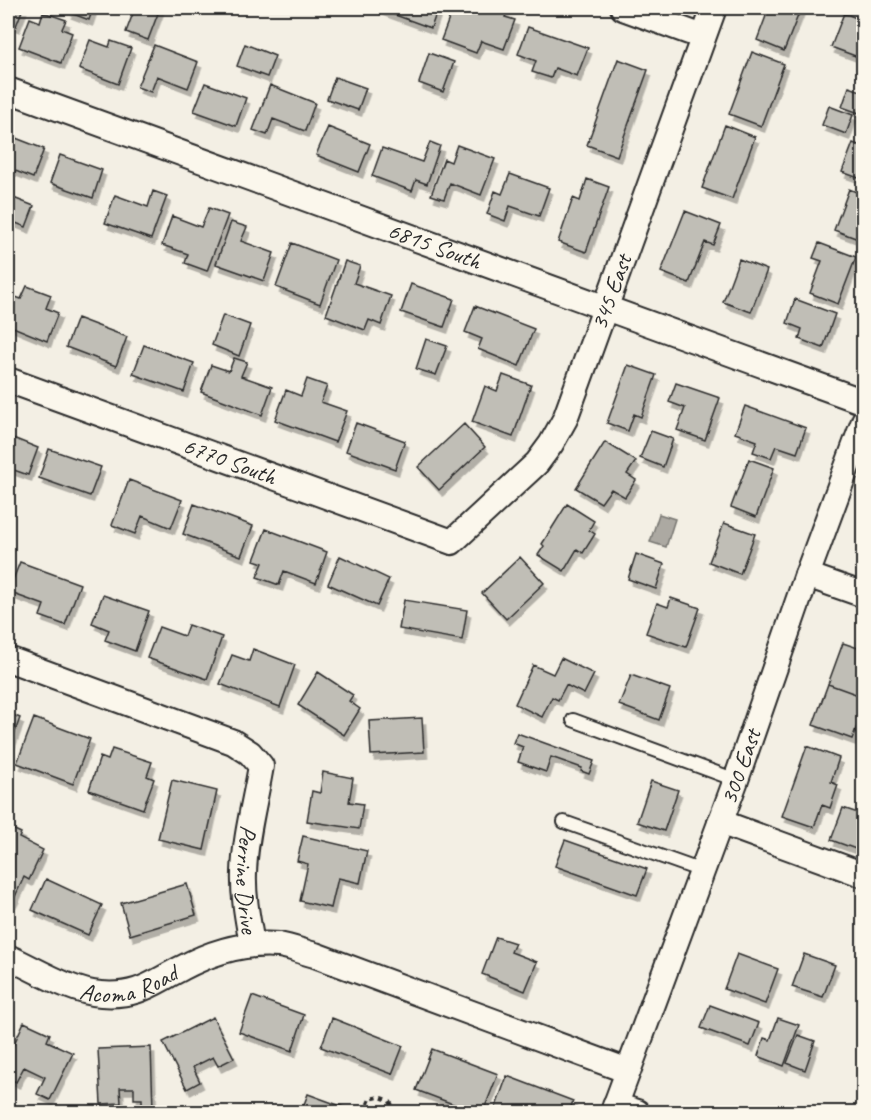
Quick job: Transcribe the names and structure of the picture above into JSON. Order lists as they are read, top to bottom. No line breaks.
{"streets":{"street":["6815 South","345 East","6770 South","300 East","Perrine Drive","Acoma Road"]},"crossings":[["6815 South","345 East"],["345 East","6770 South"],["300 East","Perrine Drive"],["Perrine Drive","Acoma Road"]]}
